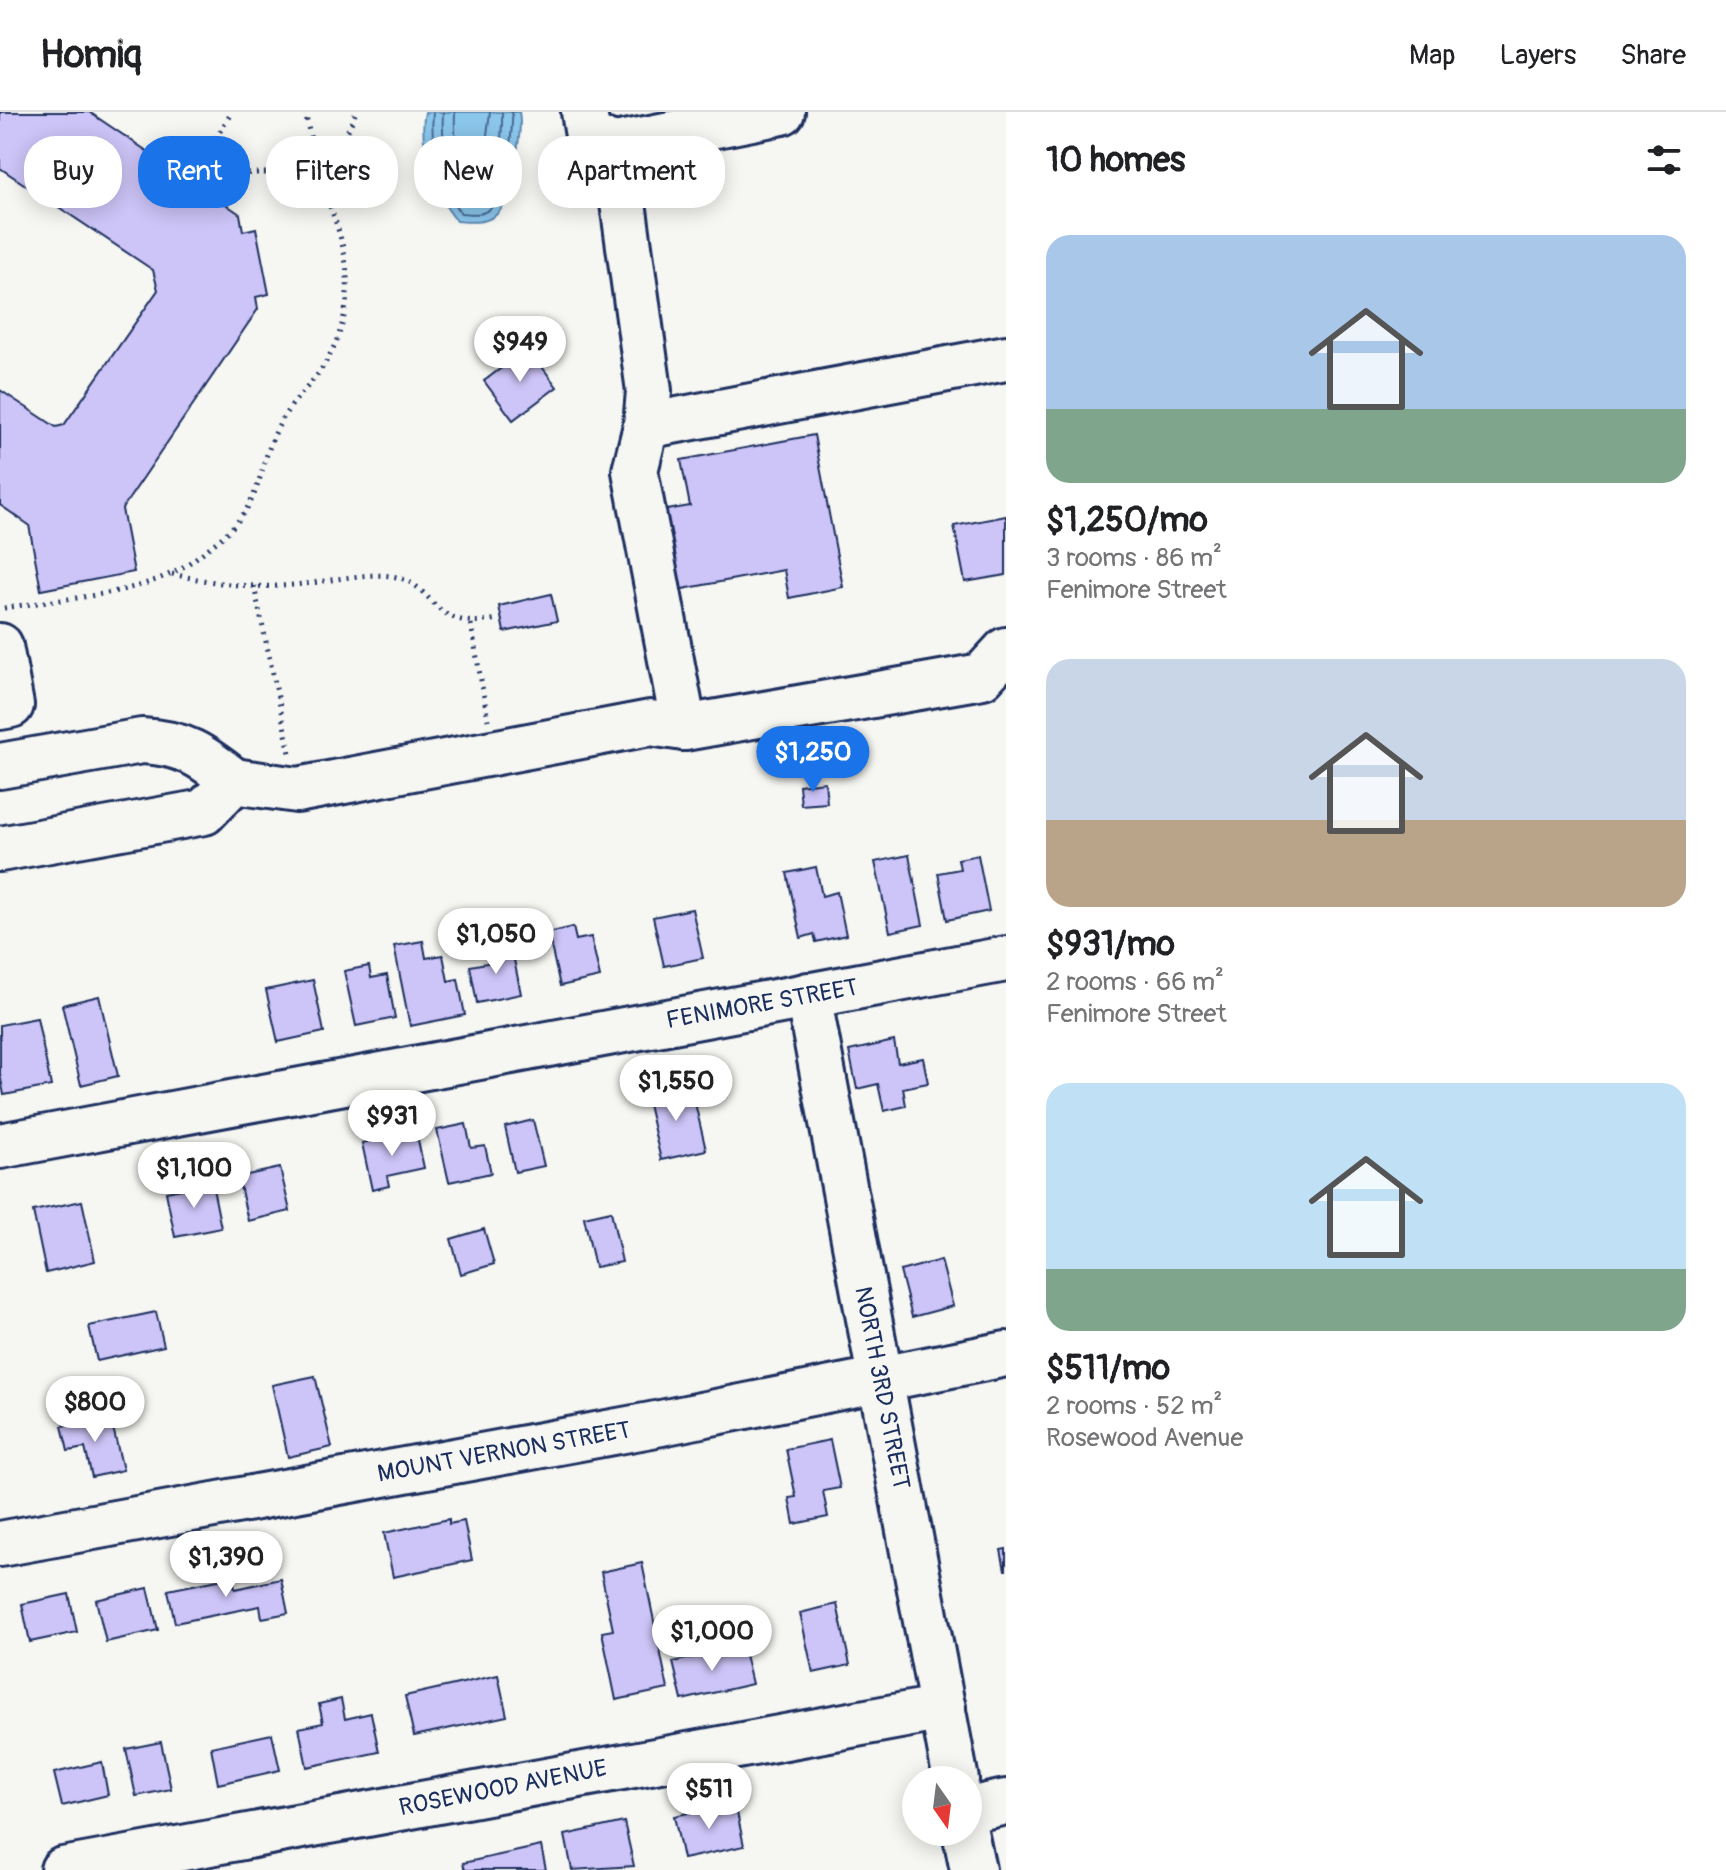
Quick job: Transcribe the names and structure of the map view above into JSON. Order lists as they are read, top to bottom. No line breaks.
{"streets":{"street":["FENIMORE STREET","NORTH 3RD STREET","MOUNT VERNON STREET","ROSEWOOD AVENUE"]},"crossings":[["FENIMORE STREET","NORTH 3RD STREET"],["NORTH 3RD STREET","MOUNT VERNON STREET"],["NORTH 3RD STREET","ROSEWOOD AVENUE"]],"north":"bottom","page":{"header":"Homiq","nav":["Map","Layers","Share"],"heading":"10 homes","chip":["Buy","Rent","Filters","New","Apartment"],"list":[{"name":"$1,250/mo","note":"3 rooms · 86 m² · Fenimore Street"},{"name":"$931/mo","note":"2 rooms · 66 m² · Fenimore Street"},{"name":"$511/mo","note":"2 rooms · 52 m² · Rosewood Avenue"}],"price":["$949","$1,250","$1,050","$1,550","$931","$1,100","$800","$1,390","$1,000","$511"]}}
